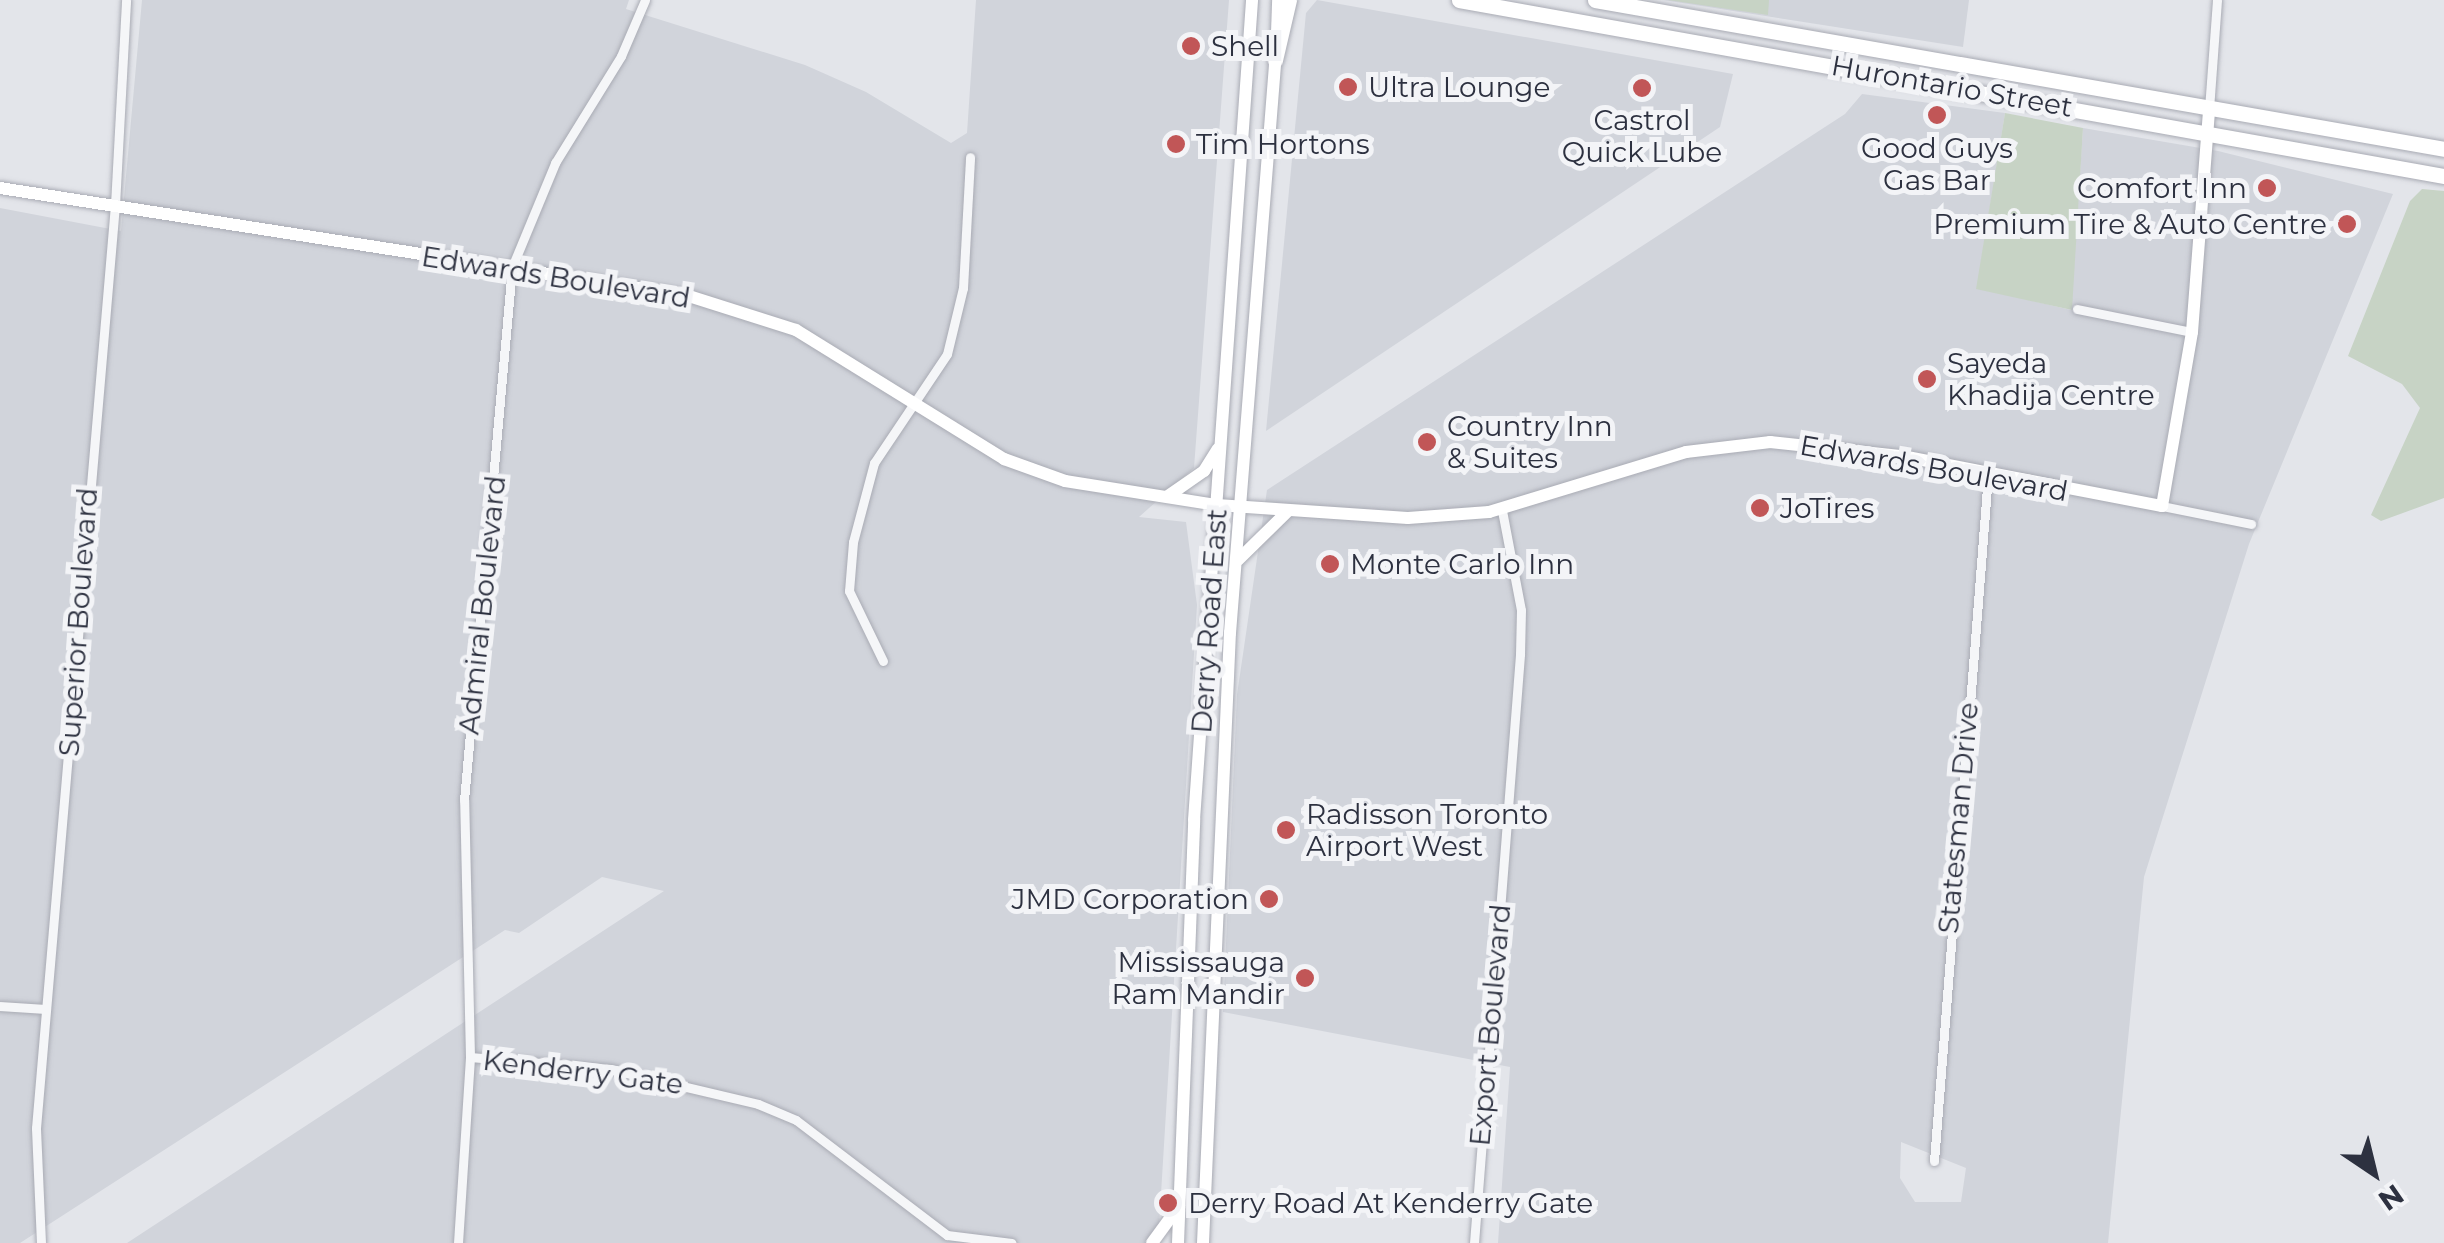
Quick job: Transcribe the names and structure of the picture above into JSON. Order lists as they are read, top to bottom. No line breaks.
{"streets":{"main road":["Hurontario Street","Edwards Boulevard","Derry Road East"],"street":["Admiral Boulevard","Superior Boulevard","Statesman Drive","Export Boulevard","Kenderry Gate"]},"crossings":[["Edwards Boulevard","Admiral Boulevard"],["Edwards Boulevard","Derry Road East"],["Edwards Boulevard","Superior Boulevard"],["Edwards Boulevard","Statesman Drive"],["Edwards Boulevard","Export Boulevard"],["Admiral Boulevard","Kenderry Gate"]],"places":["Shell","Ultra Lounge","Castrol Quick Lube","Good Guys Gas Bar","Tim Hortons","Comfort Inn","Premium Tire & Auto Centre","Sayeda Khadija Centre","Country Inn & Suites","JoTires","Monte Carlo Inn","Radisson Toronto Airport West","JMD Corporation","Mississauga Ram Mandir","Derry Road At Kenderry Gate"],"north":"bottom right"}
